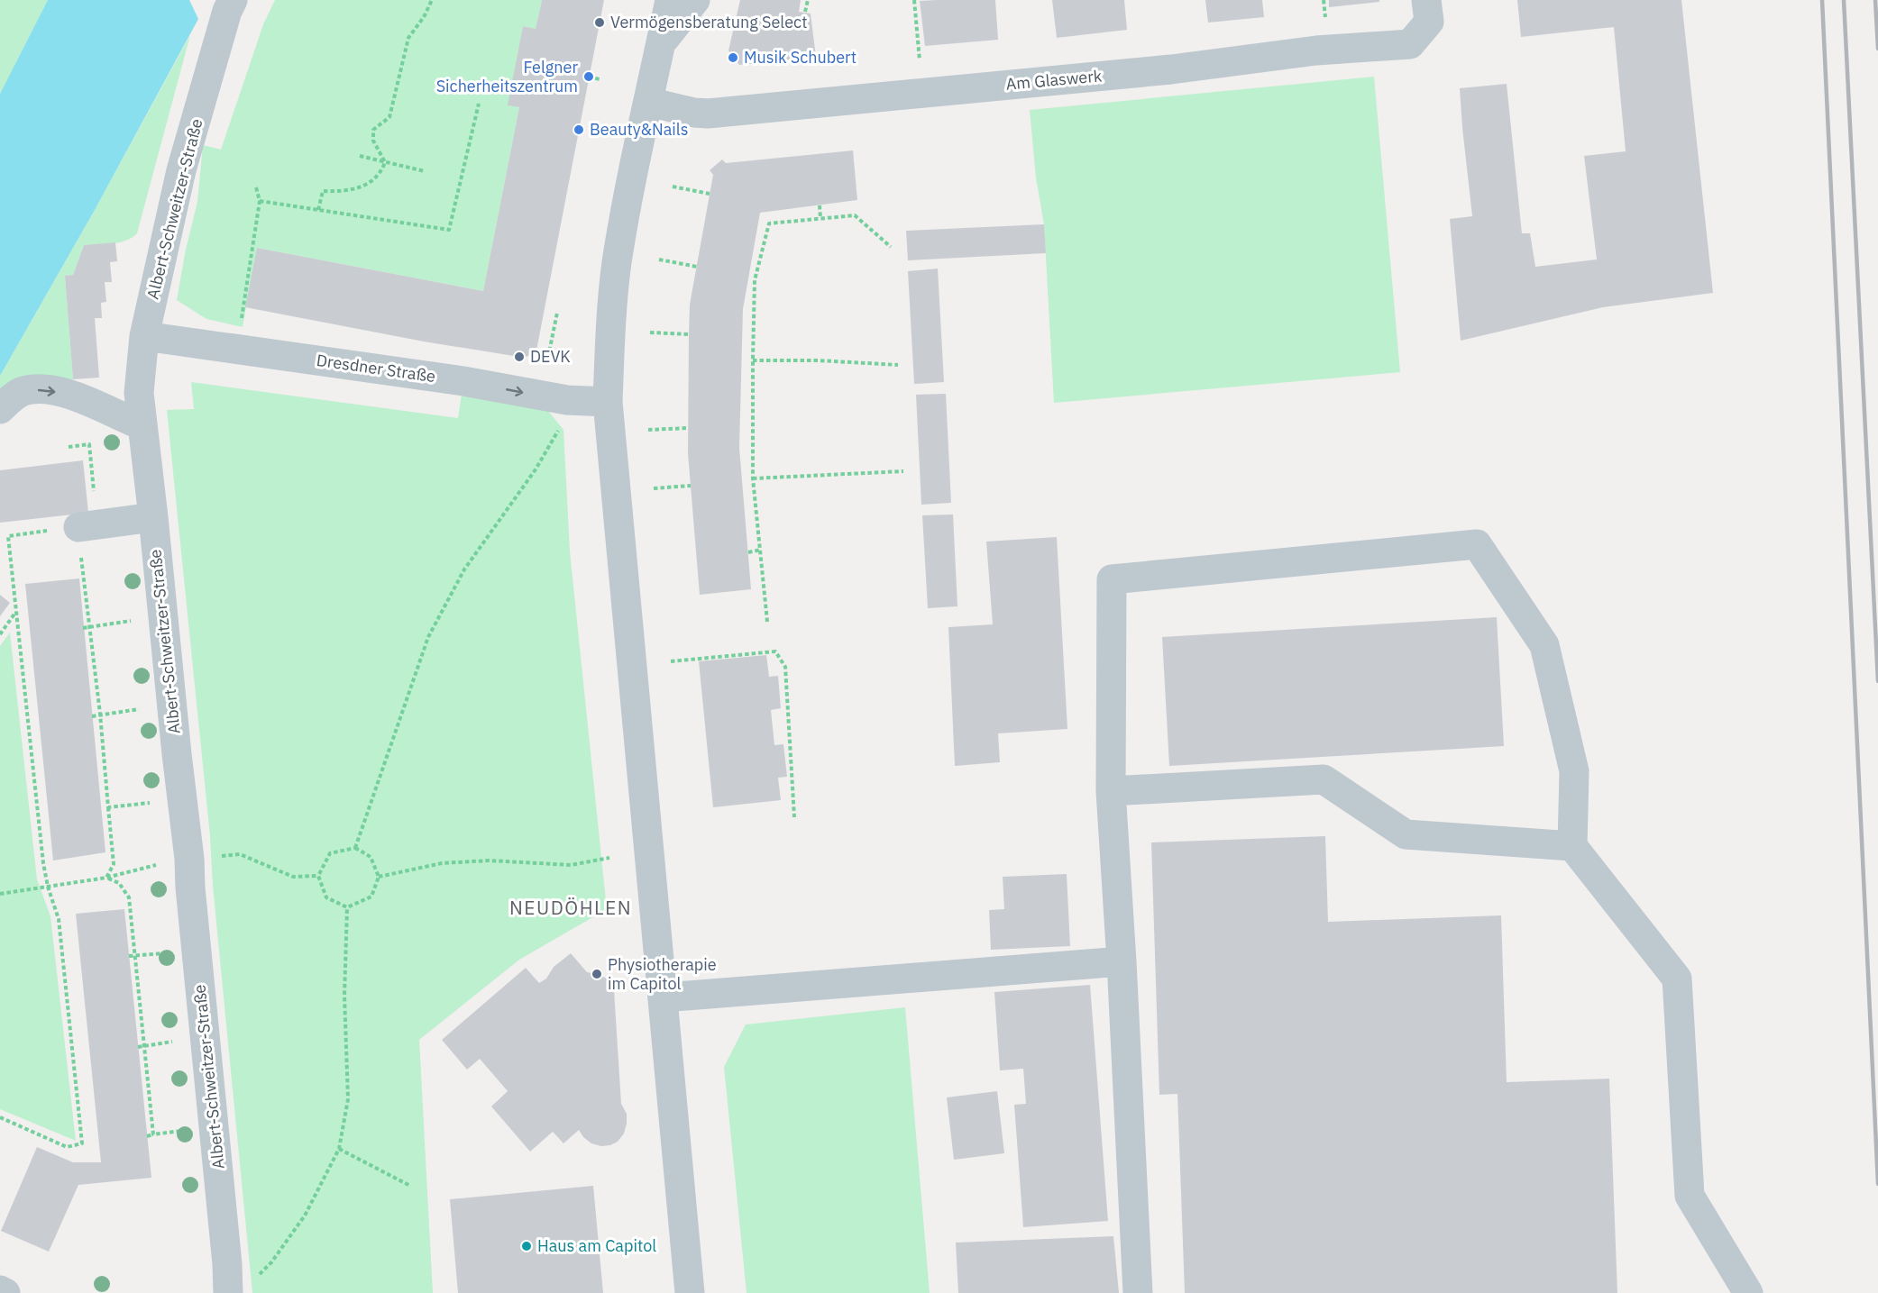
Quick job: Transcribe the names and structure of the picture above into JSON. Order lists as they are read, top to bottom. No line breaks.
{"streets":{"street":["Am Glaswerk","Albert-Schweitzer-Straße","Dresdner Straße"]},"crossings":[["Albert-Schweitzer-Straße","Dresdner Straße"]],"one_way":["Dresdner Straße"],"districts":["NEUDÖHLEN"],"places":["Vermögensberatung Select","Musik Schubert","Felgner Sicherheitszentrum","Beauty&Nails","DEVK","Physiotherapie im Capitol","Haus am Capitol"]}
